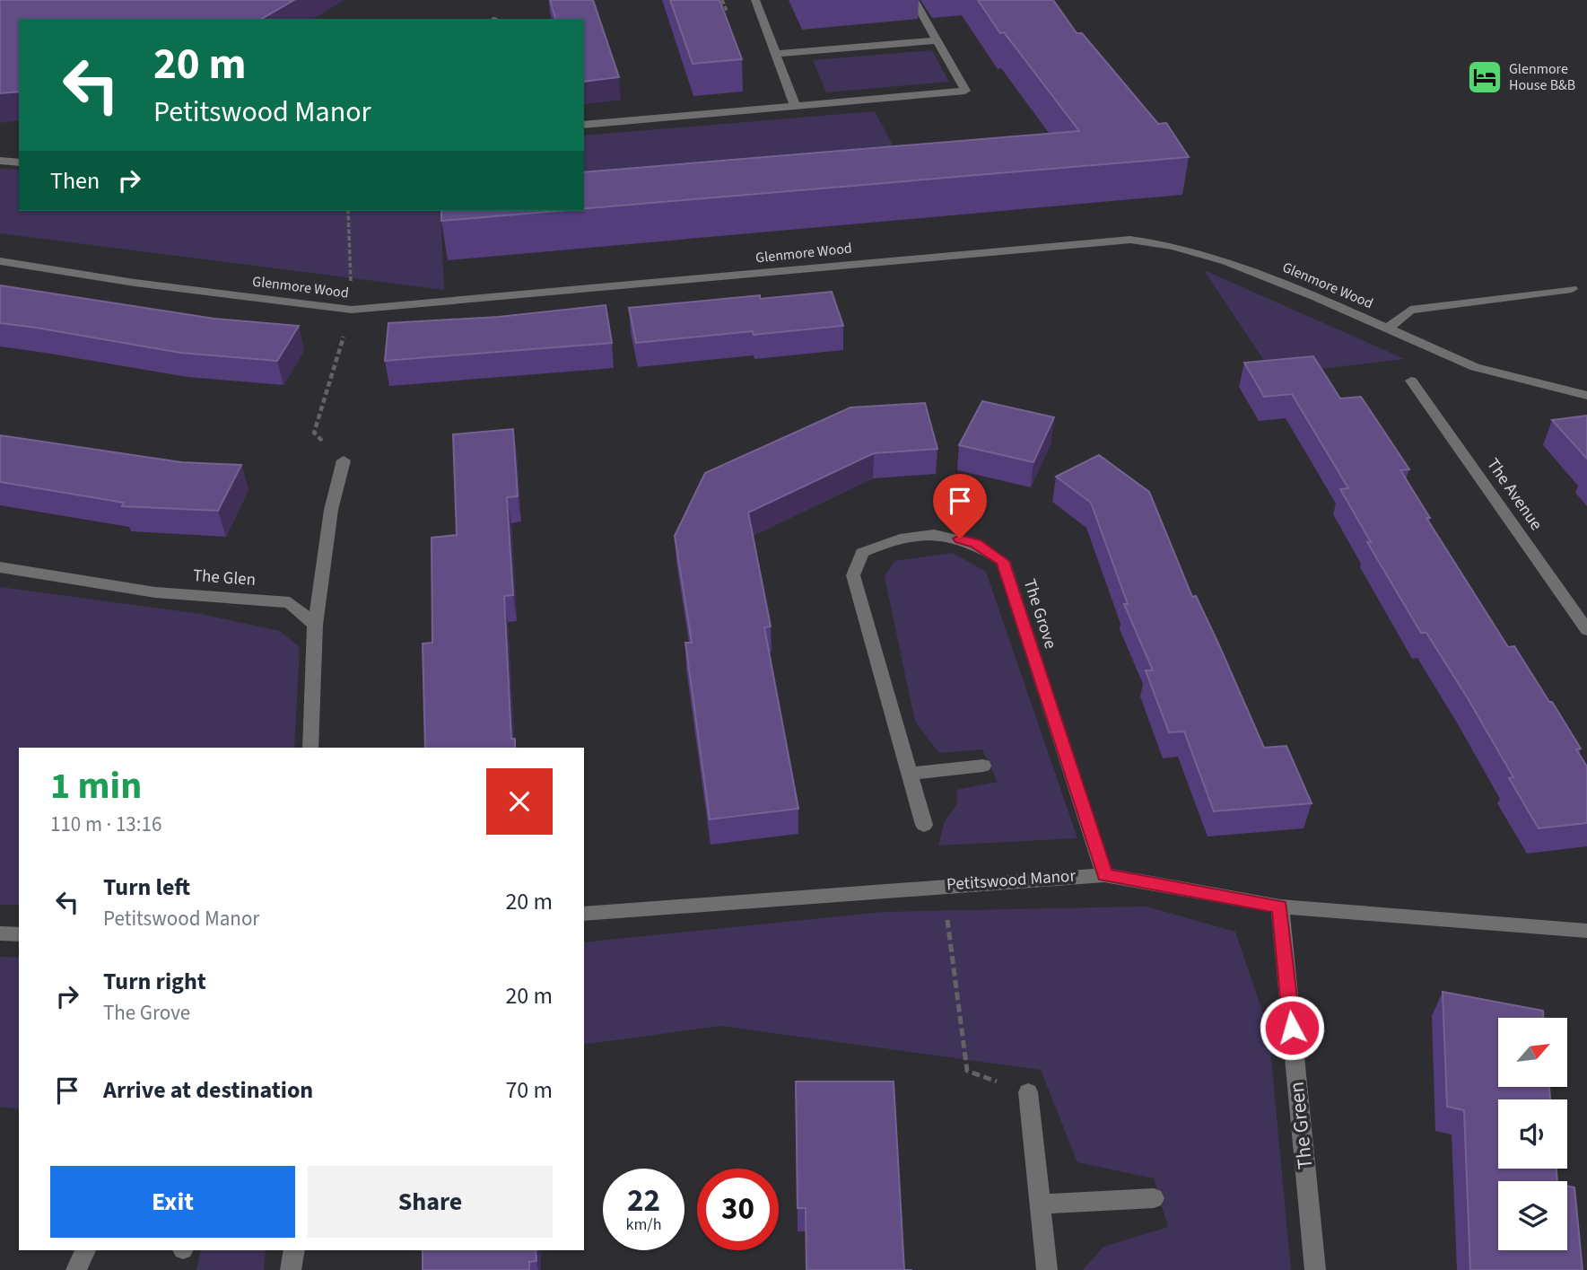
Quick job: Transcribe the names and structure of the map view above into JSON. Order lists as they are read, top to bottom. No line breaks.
{"streets":{"street":["Glenmore Wood","The Avenue","The Glen","The Grove","Petitswood Manor","The Green"]},"crossings":[["The Grove","Petitswood Manor"],["Petitswood Manor","The Green"]],"places":{"hotel":["Glenmore House B&B"]},"north":"top right","page":{"turn":["20 m","Petitswood Manor"],"then":"Then","heading":["1 min","110 m · 13:16"],"list":[{"name":"Turn left","note":"Petitswood Manor","value":"20 m"},{"name":"Turn right","note":"The Grove","value":"20 m"},{"name":"Arrive at destination","value":"70 m"}],"buttons":["Exit","Share"],"speed":"22 km/h","limit":"30"}}
